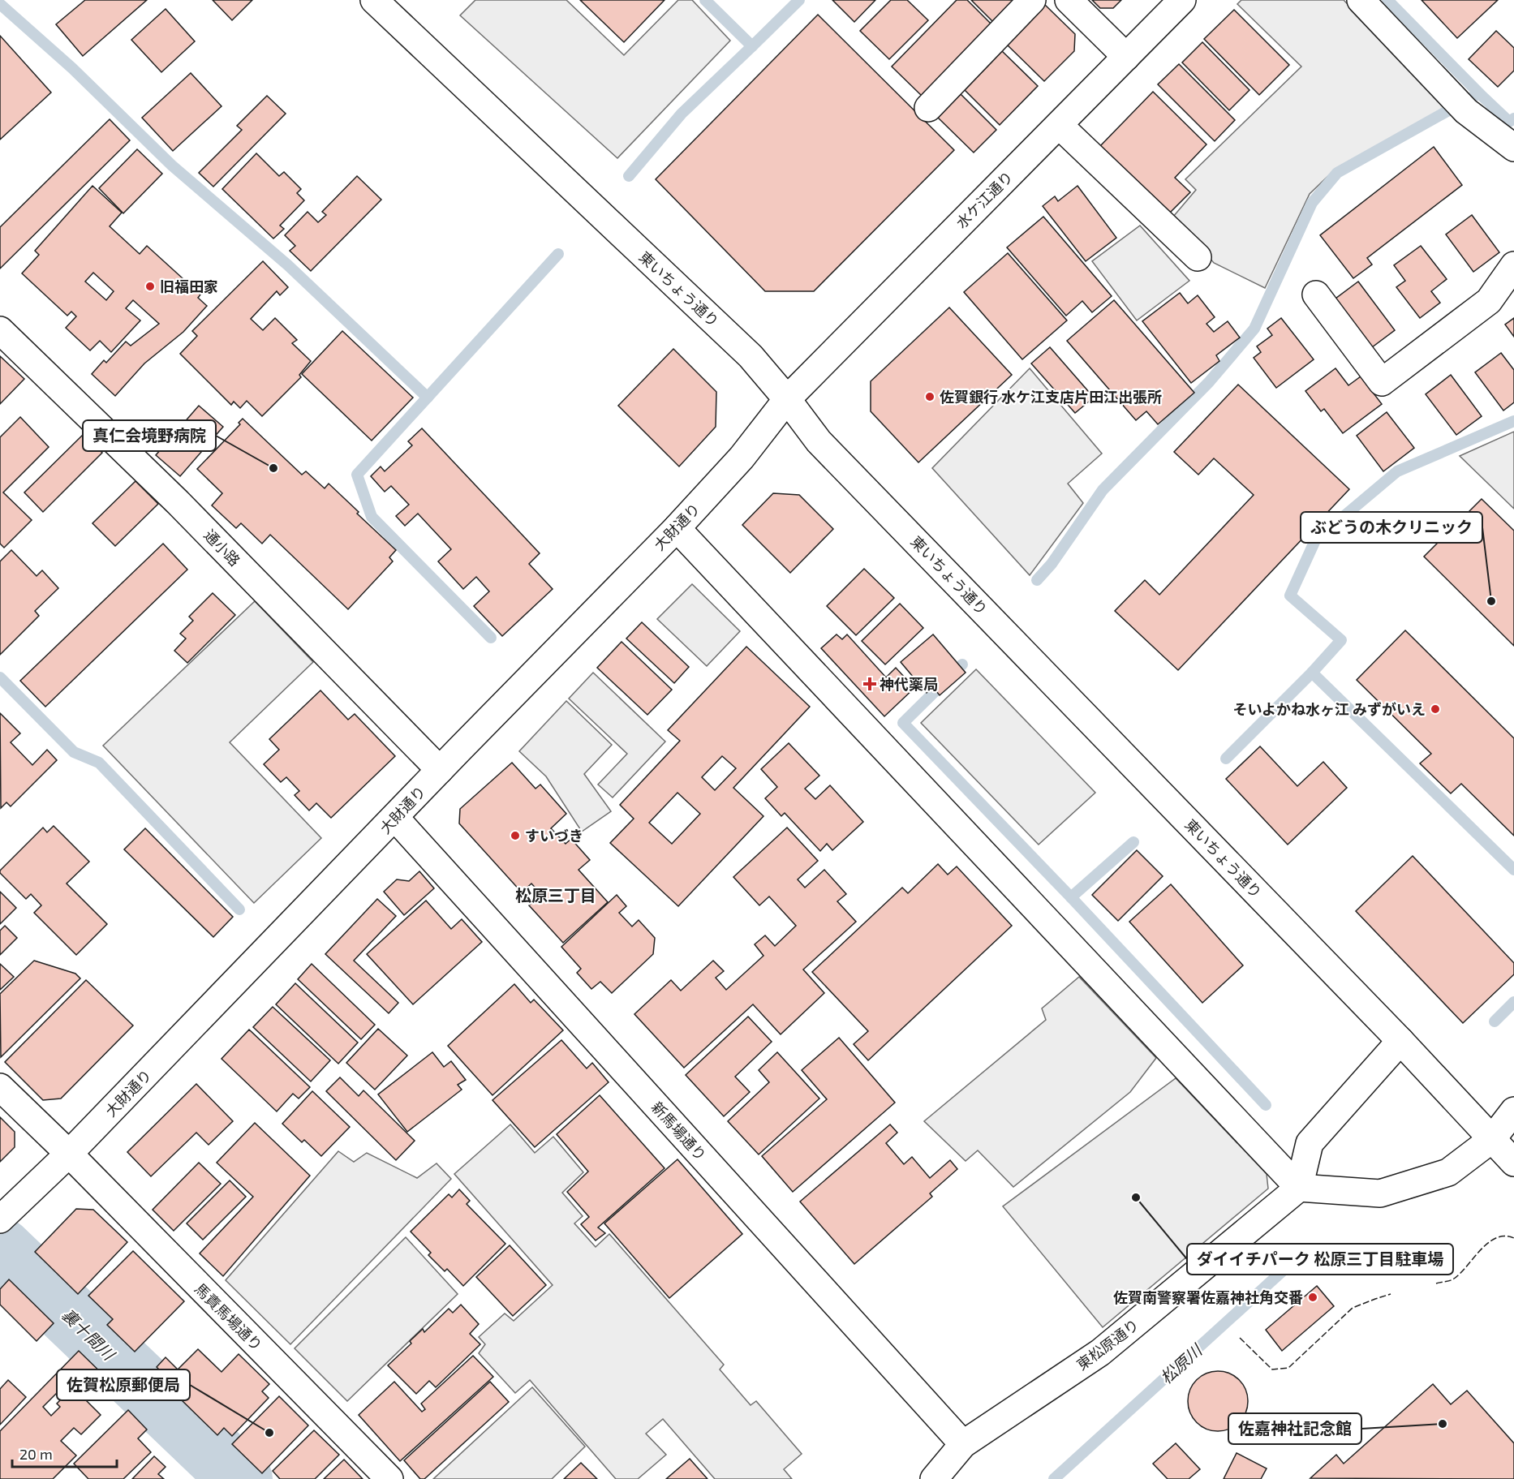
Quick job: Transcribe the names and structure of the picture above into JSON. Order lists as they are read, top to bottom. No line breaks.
{"streets":{"main road":["水ケ江通り","東いちょう通り","大財通り","通小路","新馬場通り","馬責馬場通り","東松原通り"]},"crossings":[["水ケ江通り","東いちょう通り"],["水ケ江通り","大財通り"],["東いちょう通り","大財通り"],["大財通り","通小路"],["大財通り","新馬場通り"],["大財通り","馬責馬場通り"],["新馬場通り","東松原通り"]],"districts":["松原三丁目"],"water":["裏十間川","松原川"],"places":{"other":["旧福田家","佐賀銀行 水ケ江支店片田江出張所","真仁会境野病院","ぶどうの木クリニック","そいよかね水ヶ江 みずがいえ","すいづき","ダイイチパーク 松原三丁目駐車場","佐賀南警察署佐嘉神社角交番","佐嘉神社記念館","佐賀松原郵便局"],"health":["神代薬局"]},"scale_bar":"20 m"}
